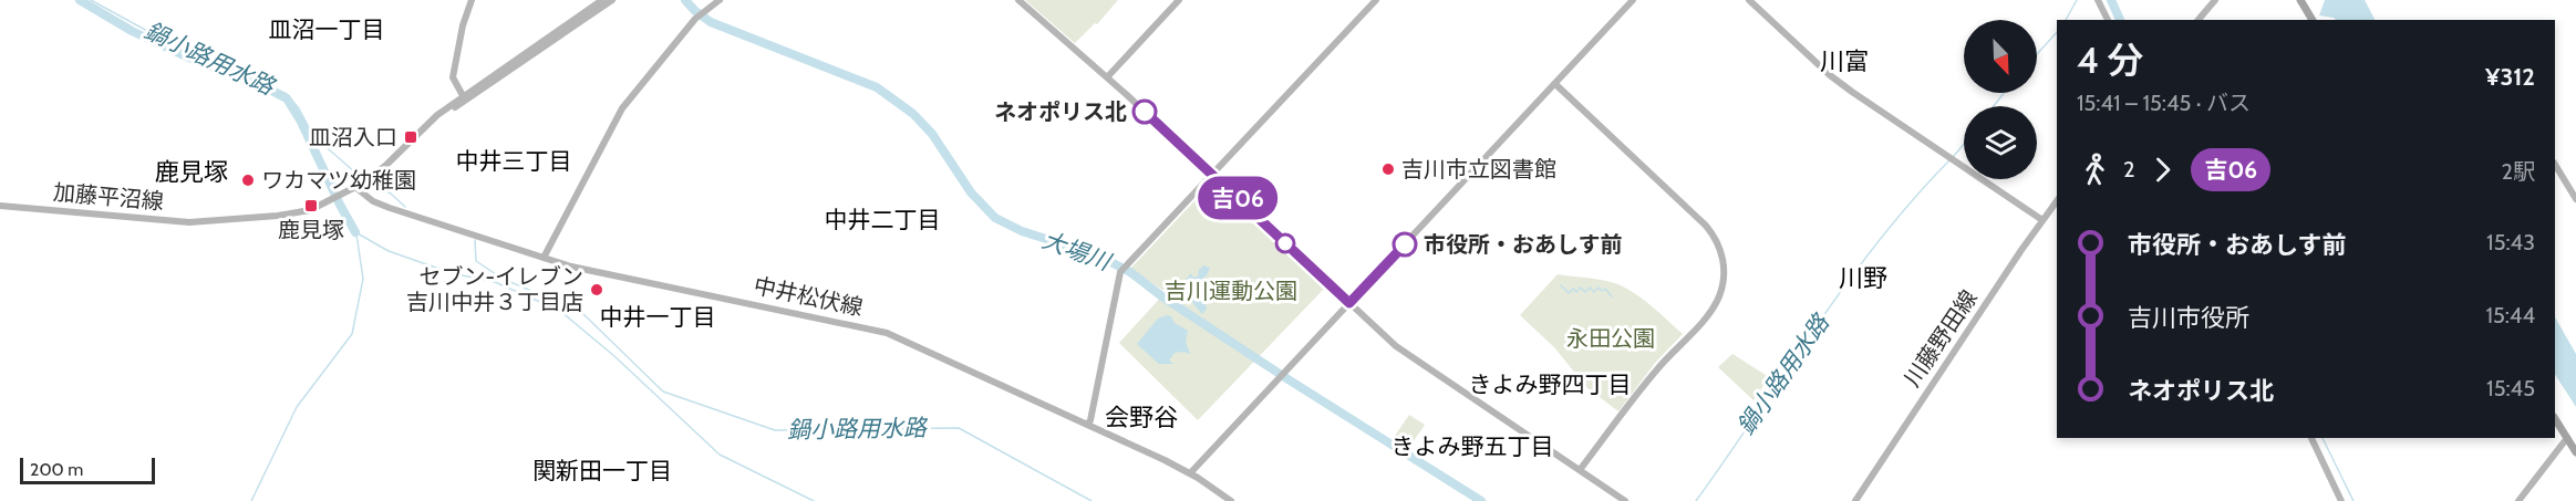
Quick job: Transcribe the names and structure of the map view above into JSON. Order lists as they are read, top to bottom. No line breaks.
{"streets":{"street":["加藤平沼線","中井松伏線","川藤野田線"]},"crossings":[["加藤平沼線","中井松伏線"]],"districts":["皿沼一丁目","川富","中井三丁目","鹿見塚","中井二丁目","川野","中井一丁目","きよみ野四丁目","会野谷","きよみ野五丁目","関新田一丁目"],"water":["鍋小路用水路","大場川"],"parks":["吉川運動公園","永田公園"],"places":{"other":["ネオポリス北","吉川市立図書館","ワカマツ幼稚園","市役所・おあしす前","セブン-イレブン 吉川中井３丁目店"],"transit":["皿沼入口","鹿見塚"]},"lines":["bus line 吉06"],"scale_bar":"200 m","north":"bottom right","page":{"on_map":"吉06","heading":["4 分","15:41 – 15:45 · バス","¥312"],"legs":["2","吉06","2駅"],"list":[{"name":"市役所・おあしす前","value":"15:43"},{"name":"吉川市役所","value":"15:44"},{"name":"ネオポリス北","value":"15:45"}],"scale":"200 m"}}
